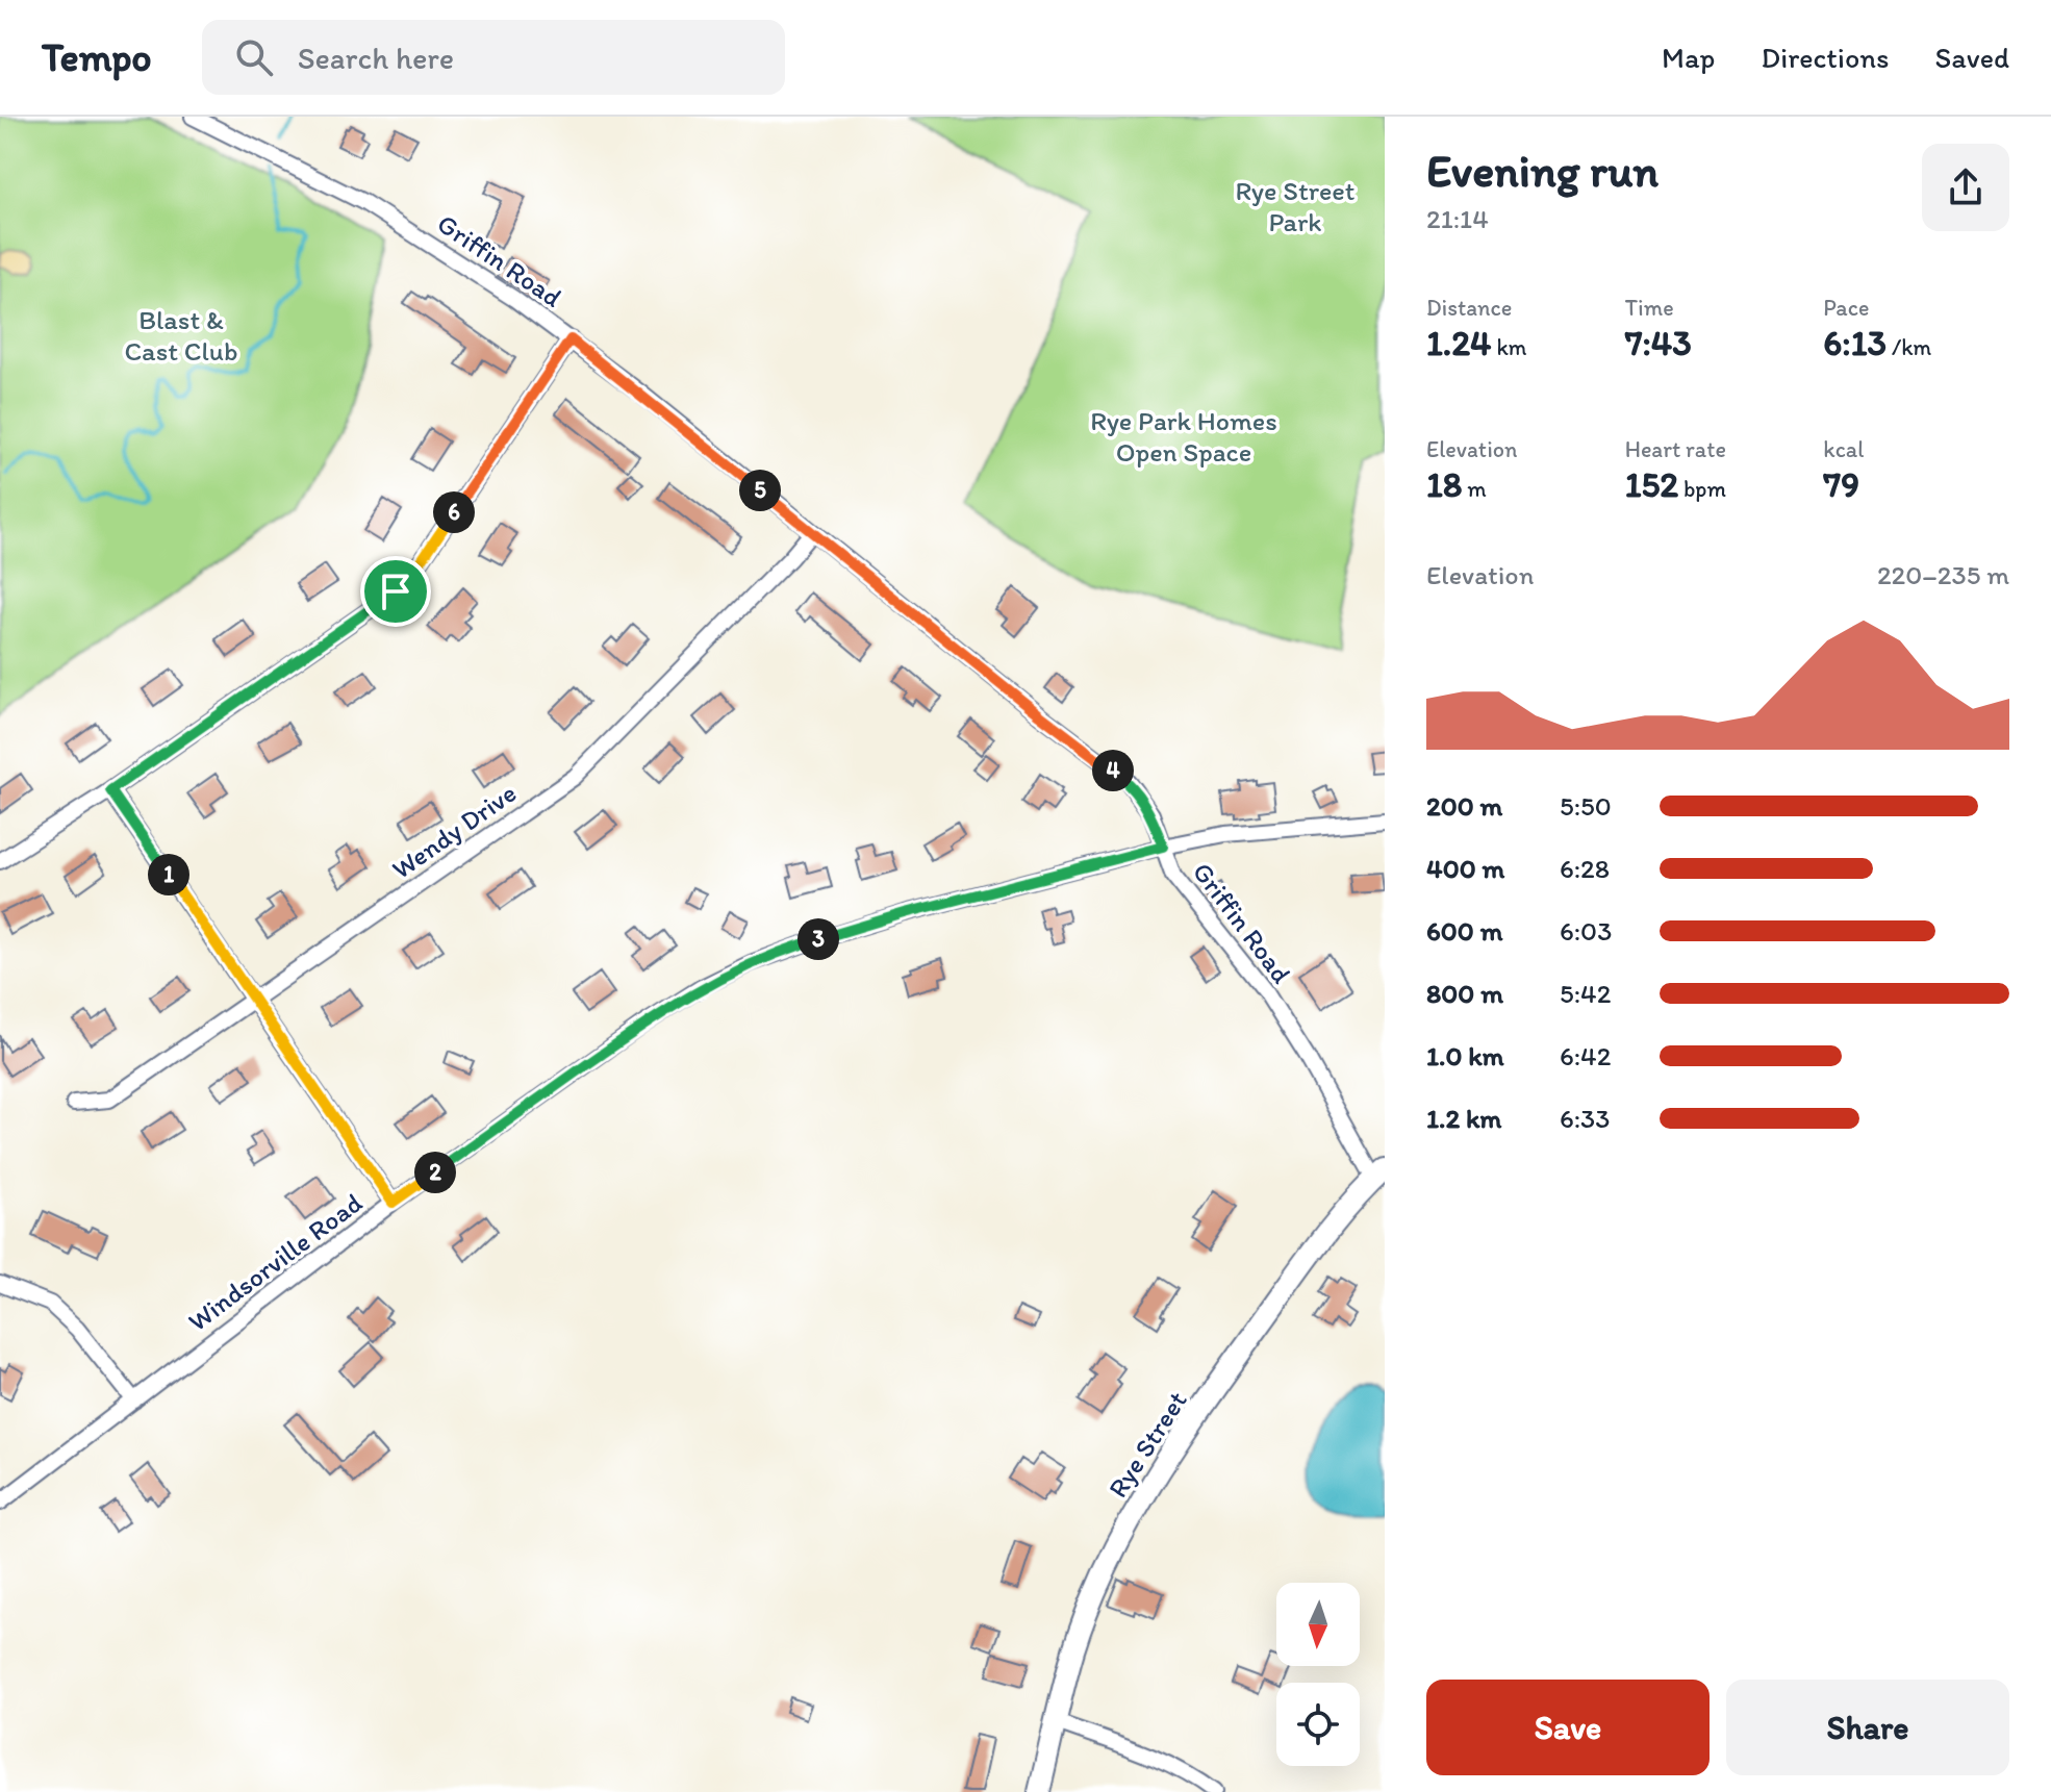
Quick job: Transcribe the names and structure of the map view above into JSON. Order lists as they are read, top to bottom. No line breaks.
{"streets":{"street":["Griffin Road","Wendy Drive","Windsorville Road","Rye Street"]},"crossings":[["Griffin Road","Wendy Drive"],["Griffin Road","Windsorville Road"],["Griffin Road","Rye Street"]],"parks":["Rye Street Park","Blast & Cast Club","Rye Park Homes Open Space"],"north":"bottom","page":{"header":"Tempo","search":"Search here","nav":["Map","Directions","Saved"],"heading":["Evening run","21:14"],"stats":[["Distance","1.24 km"],["Time","7:43"],["Pace","6:13 /km"],["Elevation","18 m"],["Heart rate","152 bpm"],["kcal","79"]],"pins":["5","6","4","1","3","2"],"chart":["Elevation","220–235 m"],"list":[{"name":"200 m","note":"5:50"},{"name":"400 m","note":"6:28"},{"name":"600 m","note":"6:03"},{"name":"800 m","note":"5:42"},{"name":"1.0 km","note":"6:42"},{"name":"1.2 km","note":"6:33"}],"buttons":["Save","Share"]}}
